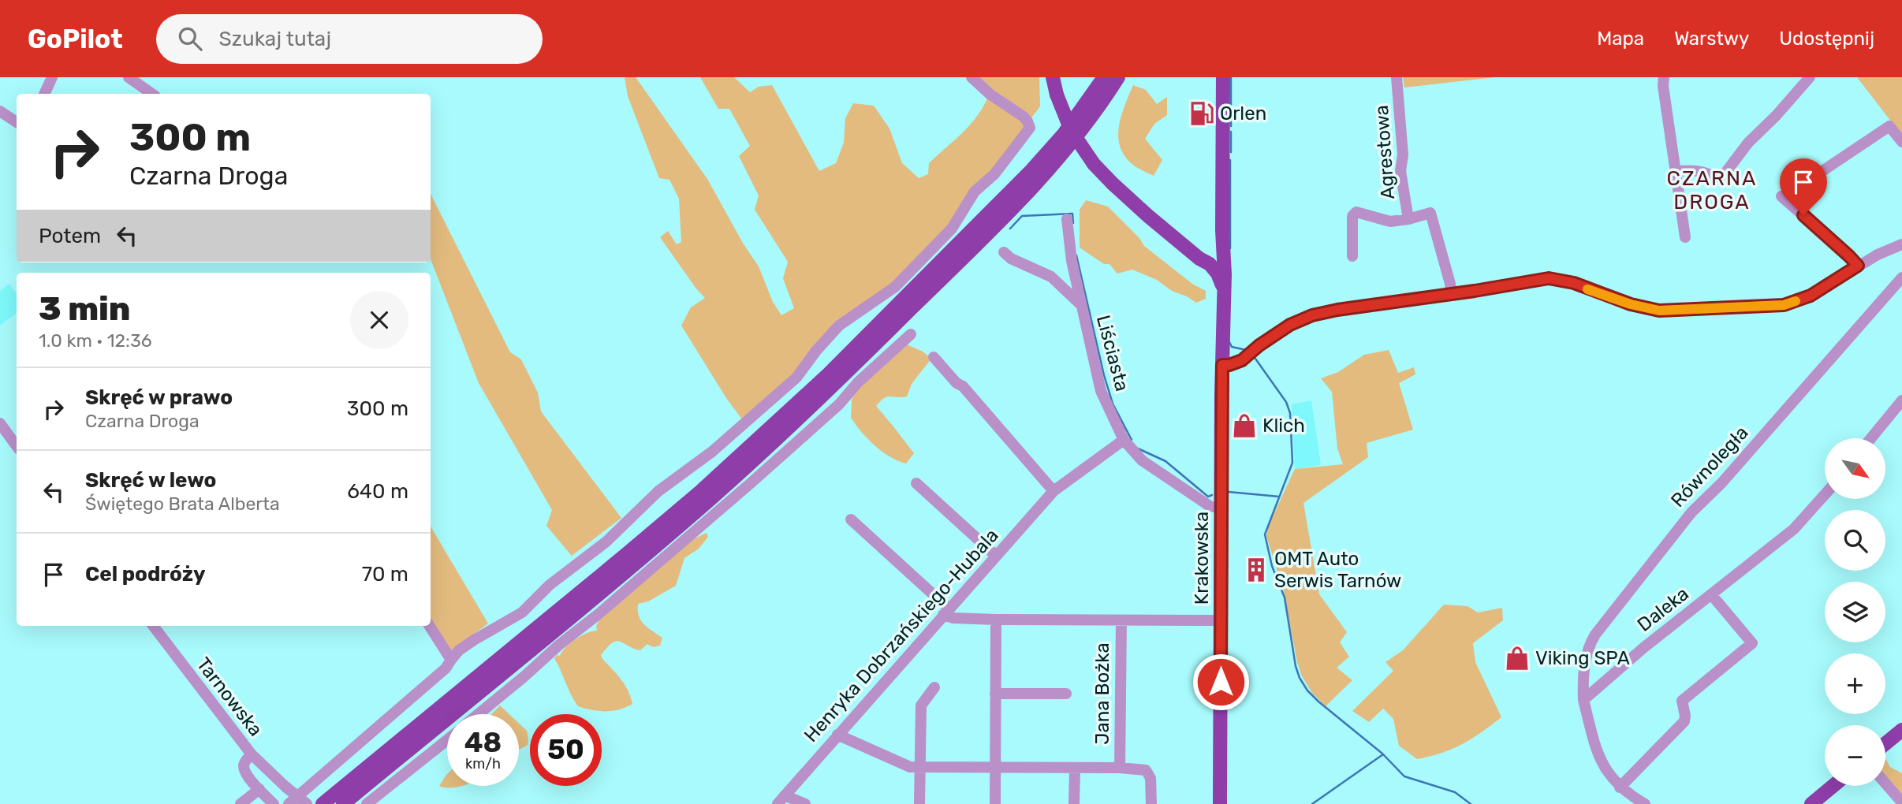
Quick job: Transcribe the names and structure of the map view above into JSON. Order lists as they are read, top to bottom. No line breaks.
{"streets":{"main road":["Krakowska"],"street":["Agrestowa","Liściasta","Równoległa","Daleka","Henryka Dobrzańskiego-Hubala","Jana Bożka","Tarnowska"]},"crossings":[["Liściasta","Krakowska"],["Liściasta","Henryka Dobrzańskiego-Hubala"],["Równoległa","Daleka"]],"districts":["CZARNA DROGA"],"places":{"fuel station":["Orlen"],"shop":["Klich","Viking SPA"],"building":["OMT Auto Serwis Tarnów"]},"north":"bottom right","page":{"header":"GoPilot","search":"Szukaj tutaj","nav":["Mapa","Warstwy","Udostępnij"],"turn":["300 m","Czarna Droga"],"then":"Potem","heading":["3 min","1.0 km · 12:36"],"list":[{"name":"Skręć w prawo","note":"Czarna Droga","value":"300 m"},{"name":"Skręć w lewo","note":"Świętego Brata Alberta","value":"640 m"},{"name":"Cel podróży","value":"70 m"}],"map_buttons":["+","−"],"speed":"48 km/h","limit":"50"}}
